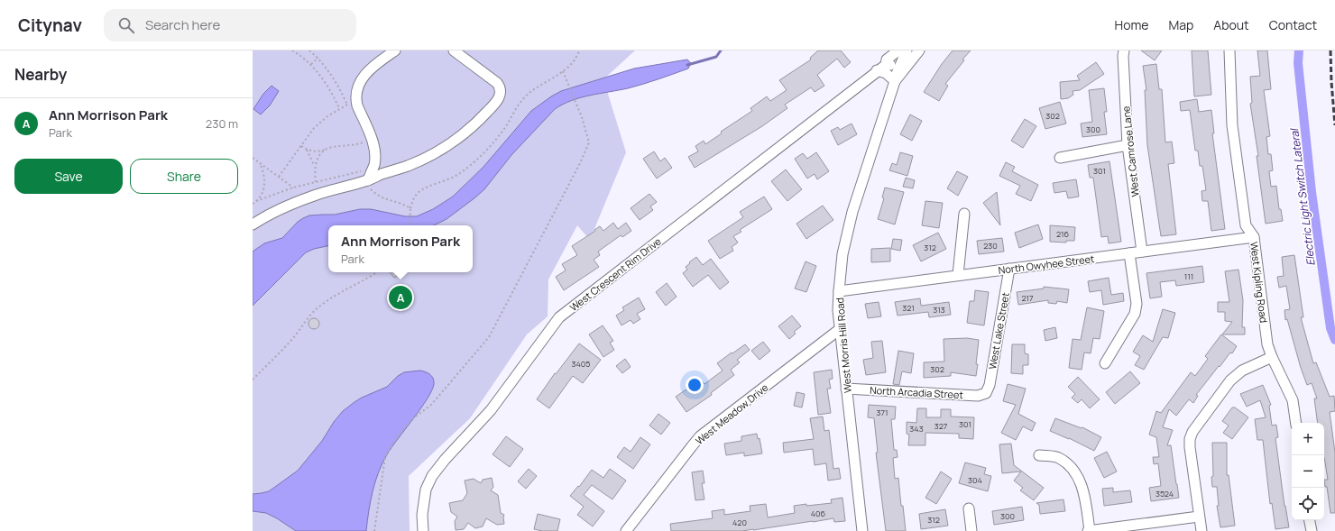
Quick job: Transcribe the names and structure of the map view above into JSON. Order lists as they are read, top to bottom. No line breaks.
{"streets":{"street":["West Camrose Lane","North Owyhee Street","West Crescent Rim Drive","West Kipling Road","West Lake Street","West Morris Hill Road","North Arcadia Street","West Meadow Drive"]},"crossings":[["West Camrose Lane","North Owyhee Street"],["North Owyhee Street","West Kipling Road"],["North Owyhee Street","West Lake Street"],["North Owyhee Street","West Morris Hill Road"],["West Crescent Rim Drive","West Morris Hill Road"],["West Lake Street","North Arcadia Street"],["West Morris Hill Road","North Arcadia Street"],["West Morris Hill Road","West Meadow Drive"]],"water":["Electric Light Switch Lateral"],"house_numbers":["302","300","301","216","230","312","111","217","321","313","3405","302","371","301","327","343","304","3524","406","300","312","420"],"page":{"header":"Citynav","search":"Search here","nav":["Home","Map","About","Contact"],"heading":"Nearby","list":[{"mark":"A","name":"Ann Morrison Park","note":"Park","value":"230 m"}],"buttons":["Save","Share"],"popup":["Ann Morrison Park","Park"],"pins":"A","map_buttons":["+","−"]}}
